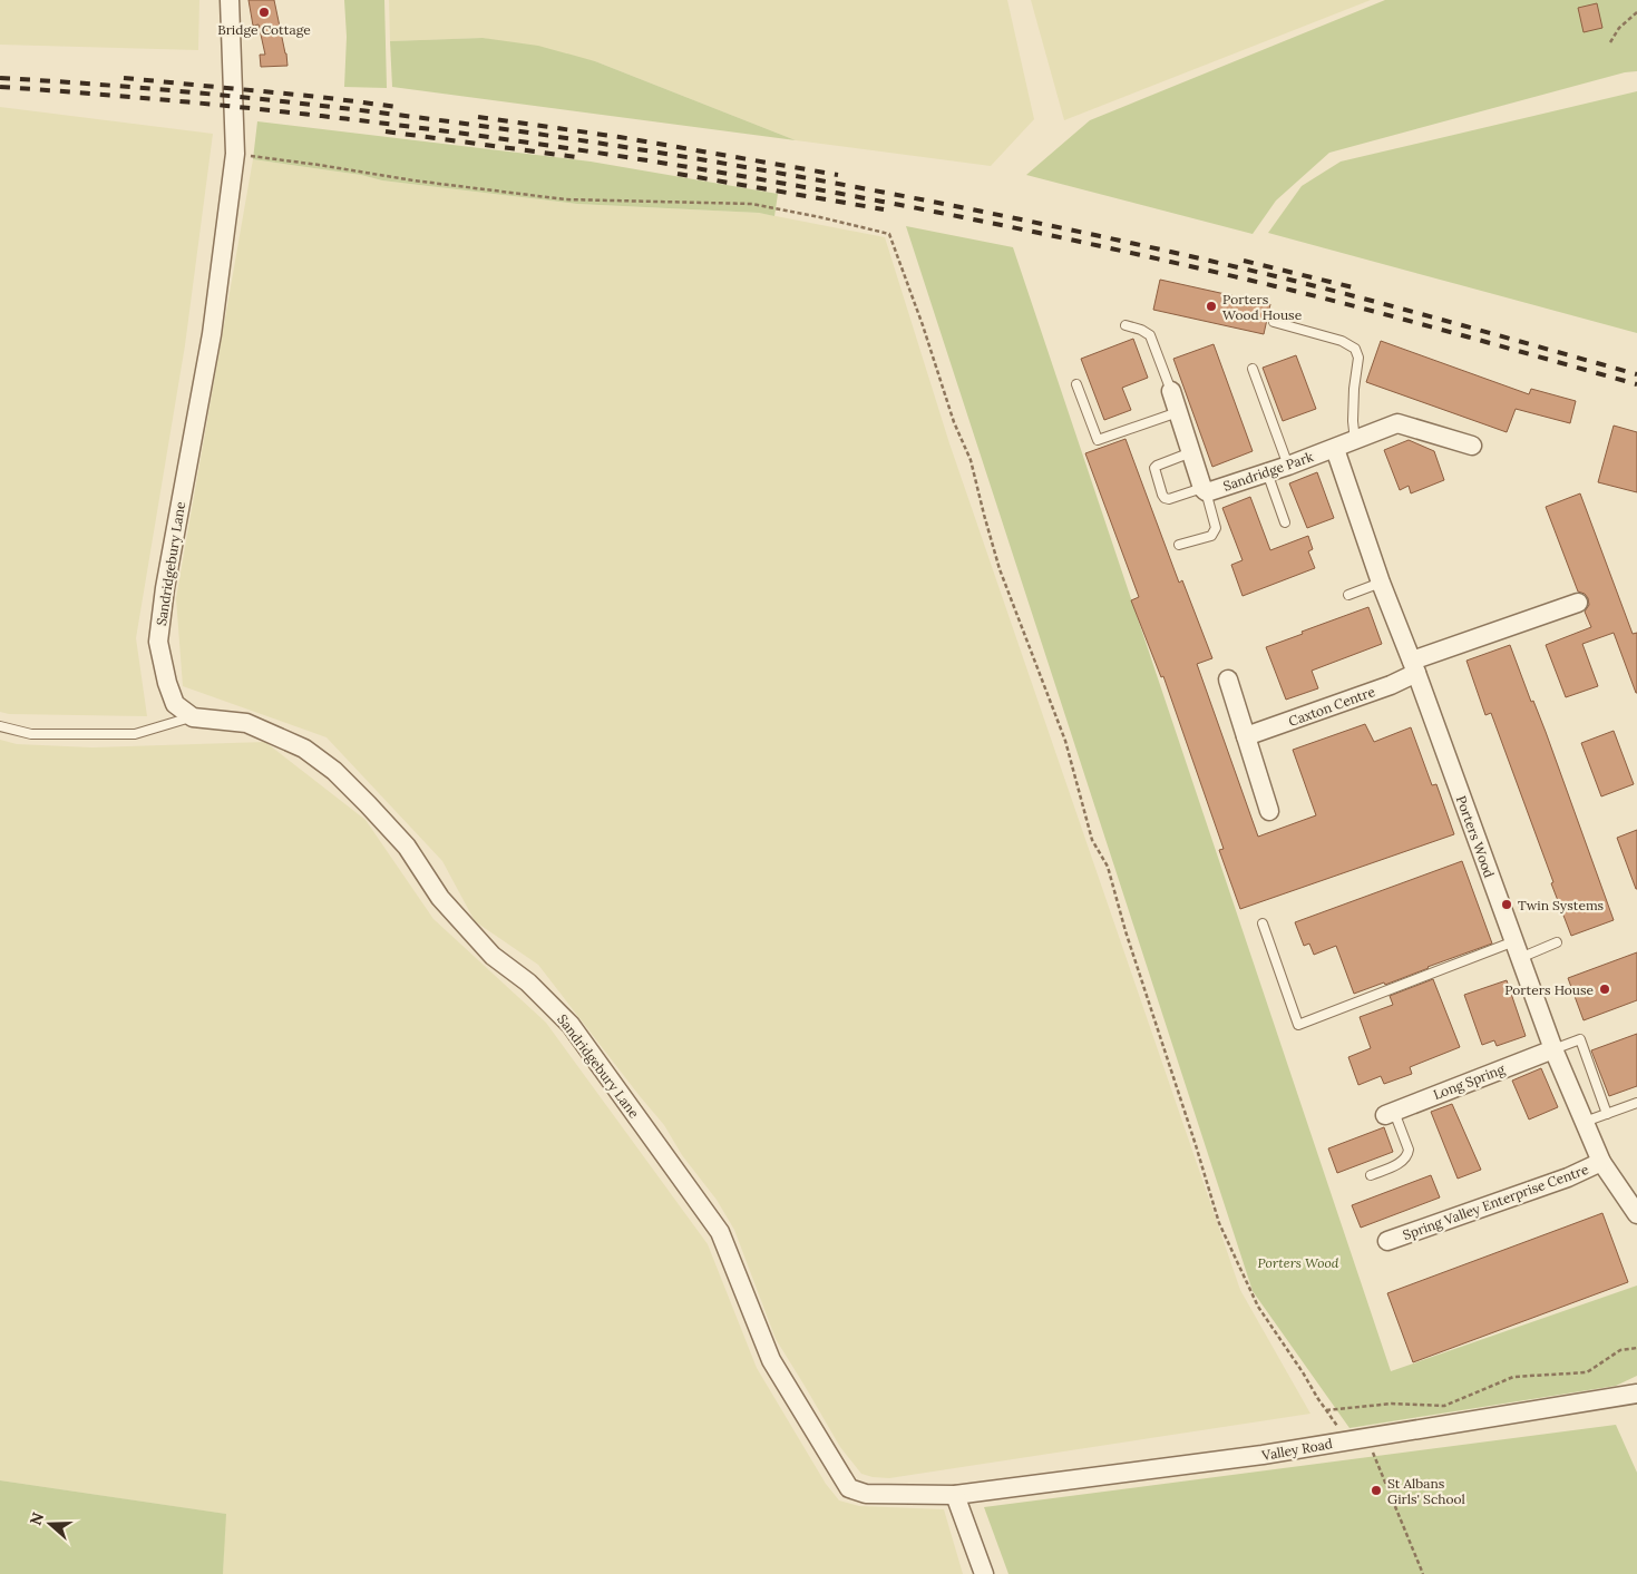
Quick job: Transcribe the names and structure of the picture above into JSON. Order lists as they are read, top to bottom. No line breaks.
{"streets":{"street":["Sandridge Park","Sandridgebury Lane","Caxton Centre","Porters Wood","Long Spring","Spring Valley Enterprise Centre","Valley Road"]},"crossings":[["Sandridge Park","Porters Wood"],["Sandridgebury Lane","Valley Road"],["Caxton Centre","Porters Wood"],["Porters Wood","Long Spring"],["Porters Wood","Spring Valley Enterprise Centre"]],"parks":["Porters Wood"],"places":["Bridge Cottage","Porters Wood House","Twin Systems","Porters House","St Albans Girls' School"],"north":"left"}
